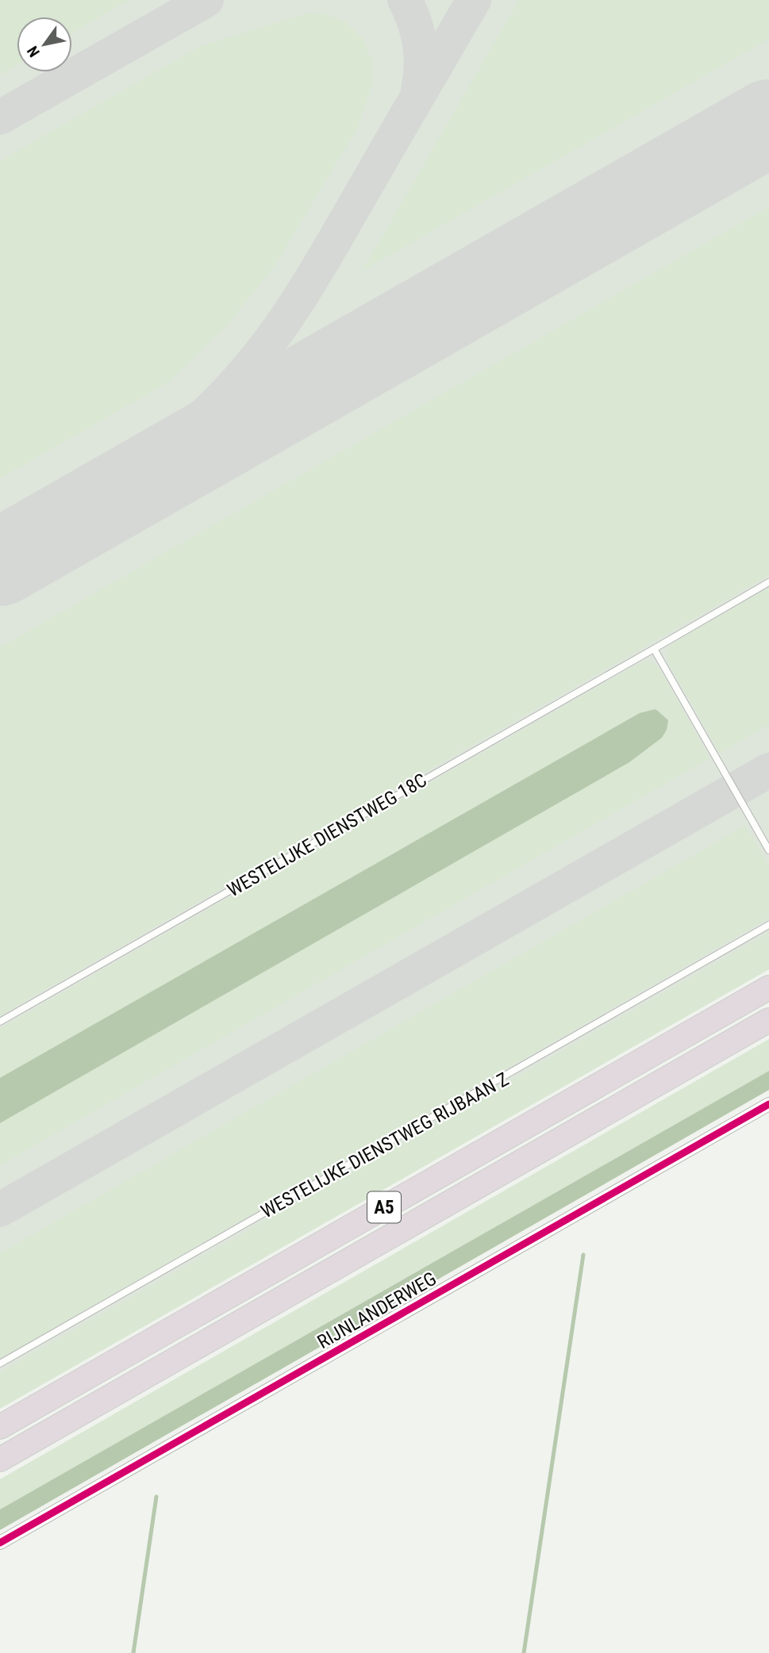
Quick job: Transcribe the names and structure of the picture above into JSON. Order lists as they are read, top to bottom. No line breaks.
{"streets":{"highway":["A5"],"street":["RIJNLANDERWEG"],"lane":["WESTELIJKE DIENSTWEG 18C","WESTELIJKE DIENSTWEG RIJBAAN Z"]},"north":"bottom left"}
